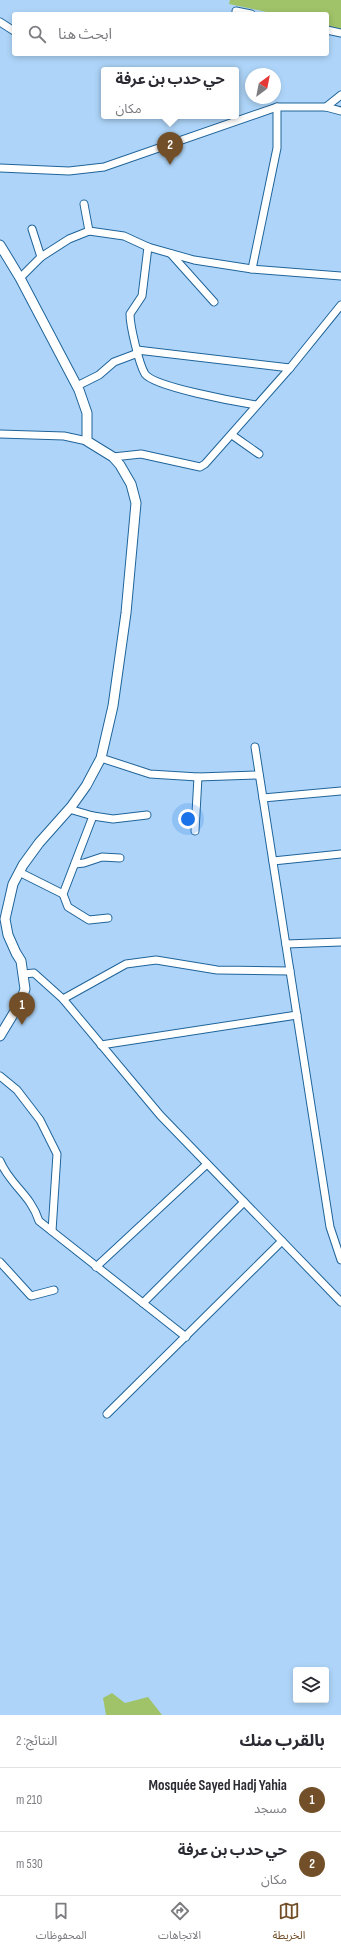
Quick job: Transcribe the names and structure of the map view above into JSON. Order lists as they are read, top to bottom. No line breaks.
{"north":"top right","page":{"search":"ابحث هنا","popup":["حي حدب بن عرفة","مكان"],"pins":["2","1"],"heading":["بالقرب منك","النتائج: 2"],"list":[{"mark":"1","name":"Mosquée Sayed Hadj Yahia","note":"مسجد","value":"210 m"},{"mark":"2","name":"حي حدب بن عرفة","note":"مكان","value":"530 m"}],"nav":["الخريطة","الاتجاهات","المحفوظات"]}}
